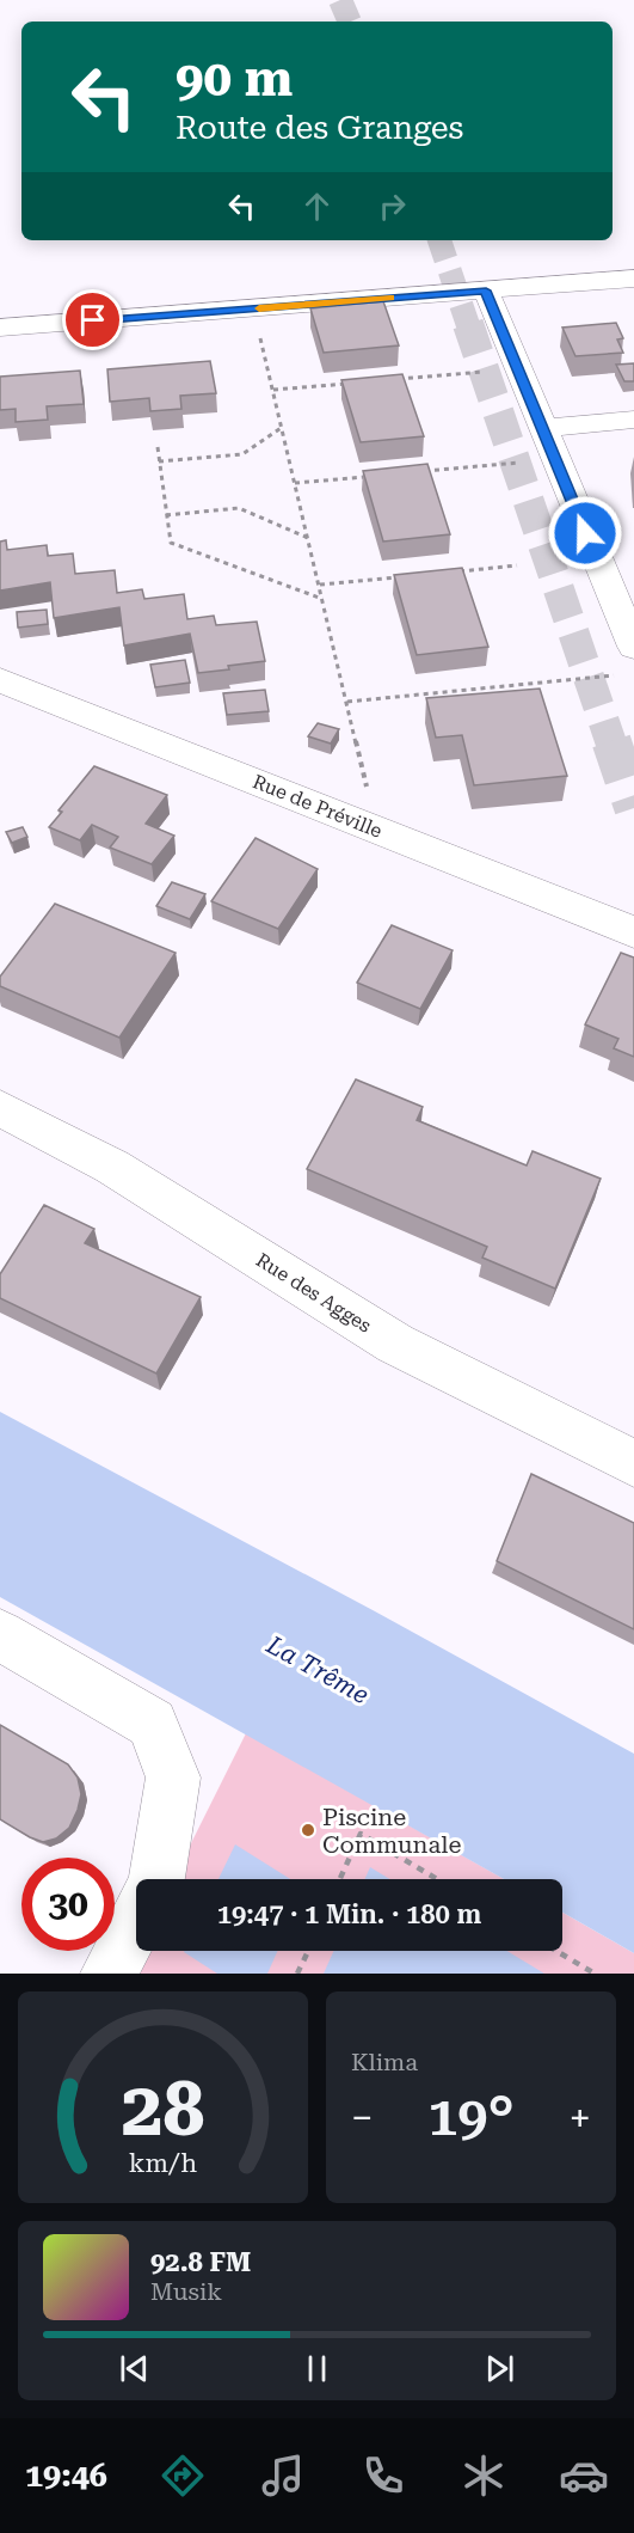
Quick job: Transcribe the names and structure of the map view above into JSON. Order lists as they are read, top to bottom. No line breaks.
{"streets":{"street":["Rue de Préville","Rue des Agges"]},"water":["La Trême"],"places":["Piscine Communale"],"page":{"turn":["90 m","Route des Granges"],"limit":"30","trip":"19:47 · 1 Min. · 180 m","tile":"Klima","heat":["−","19°","+"],"song":["92.8 FM","Musik"],"tabs":"19:46","gauge":["28","km/h"]}}
